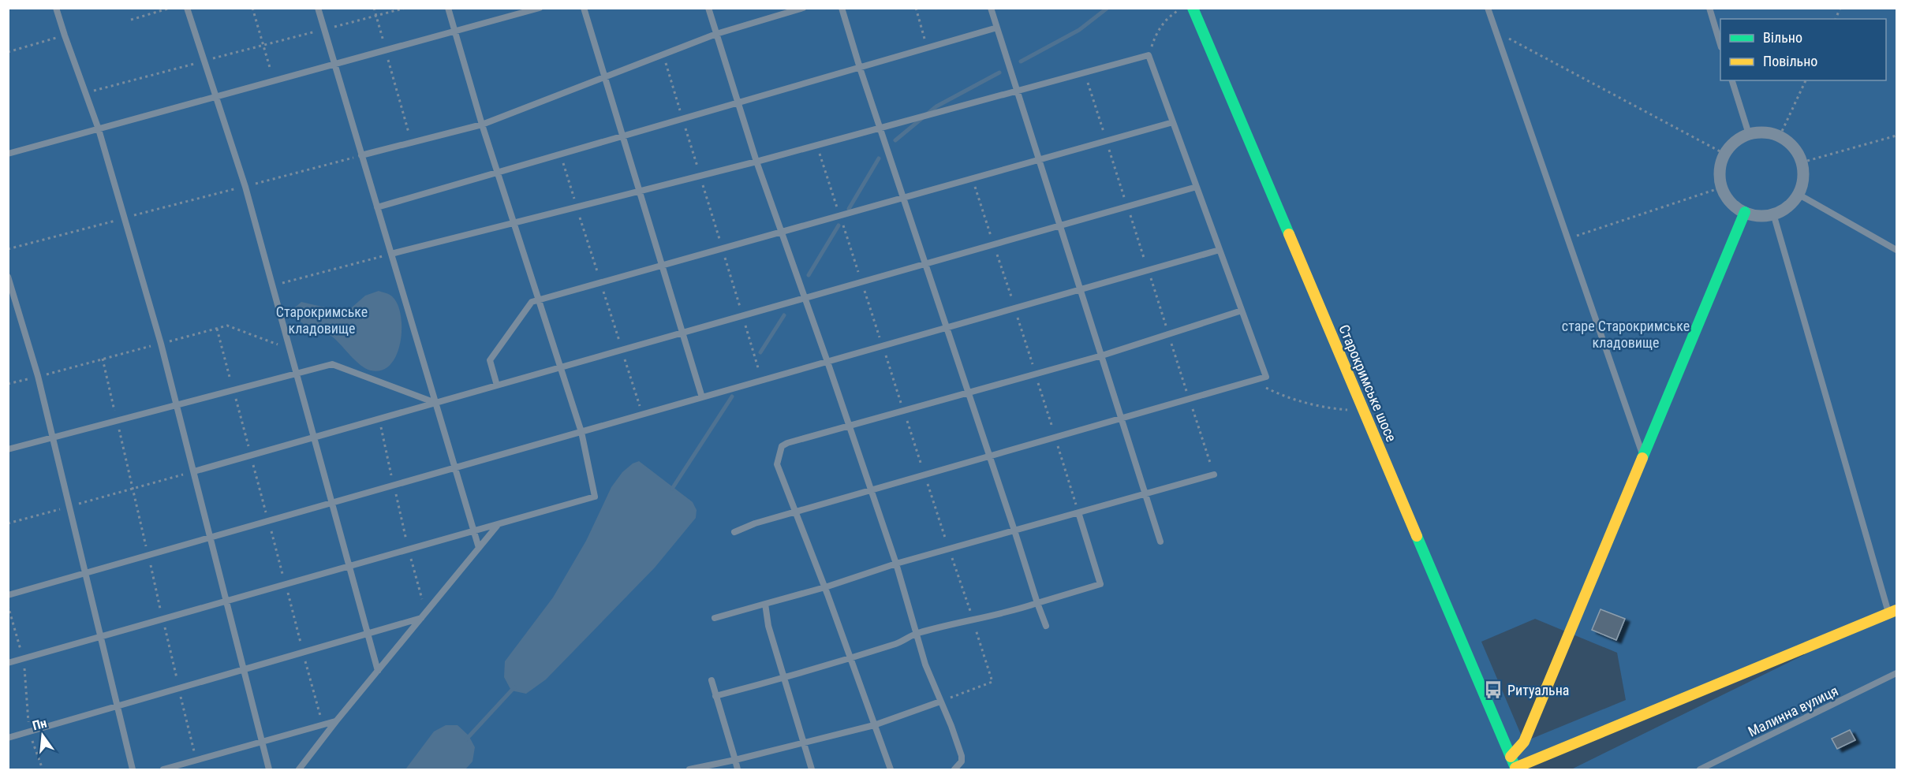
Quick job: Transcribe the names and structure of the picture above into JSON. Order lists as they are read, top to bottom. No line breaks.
{"streets":{"street":["Старокримське шосе"],"lane":["Малинна вулиця"]},"parks":["Старокримське кладовище","старе Старокримське кладовище"],"places":{"bus stop":["Ритуальна"]},"legend":["Вільно","Повільно"],"north":"top"}
